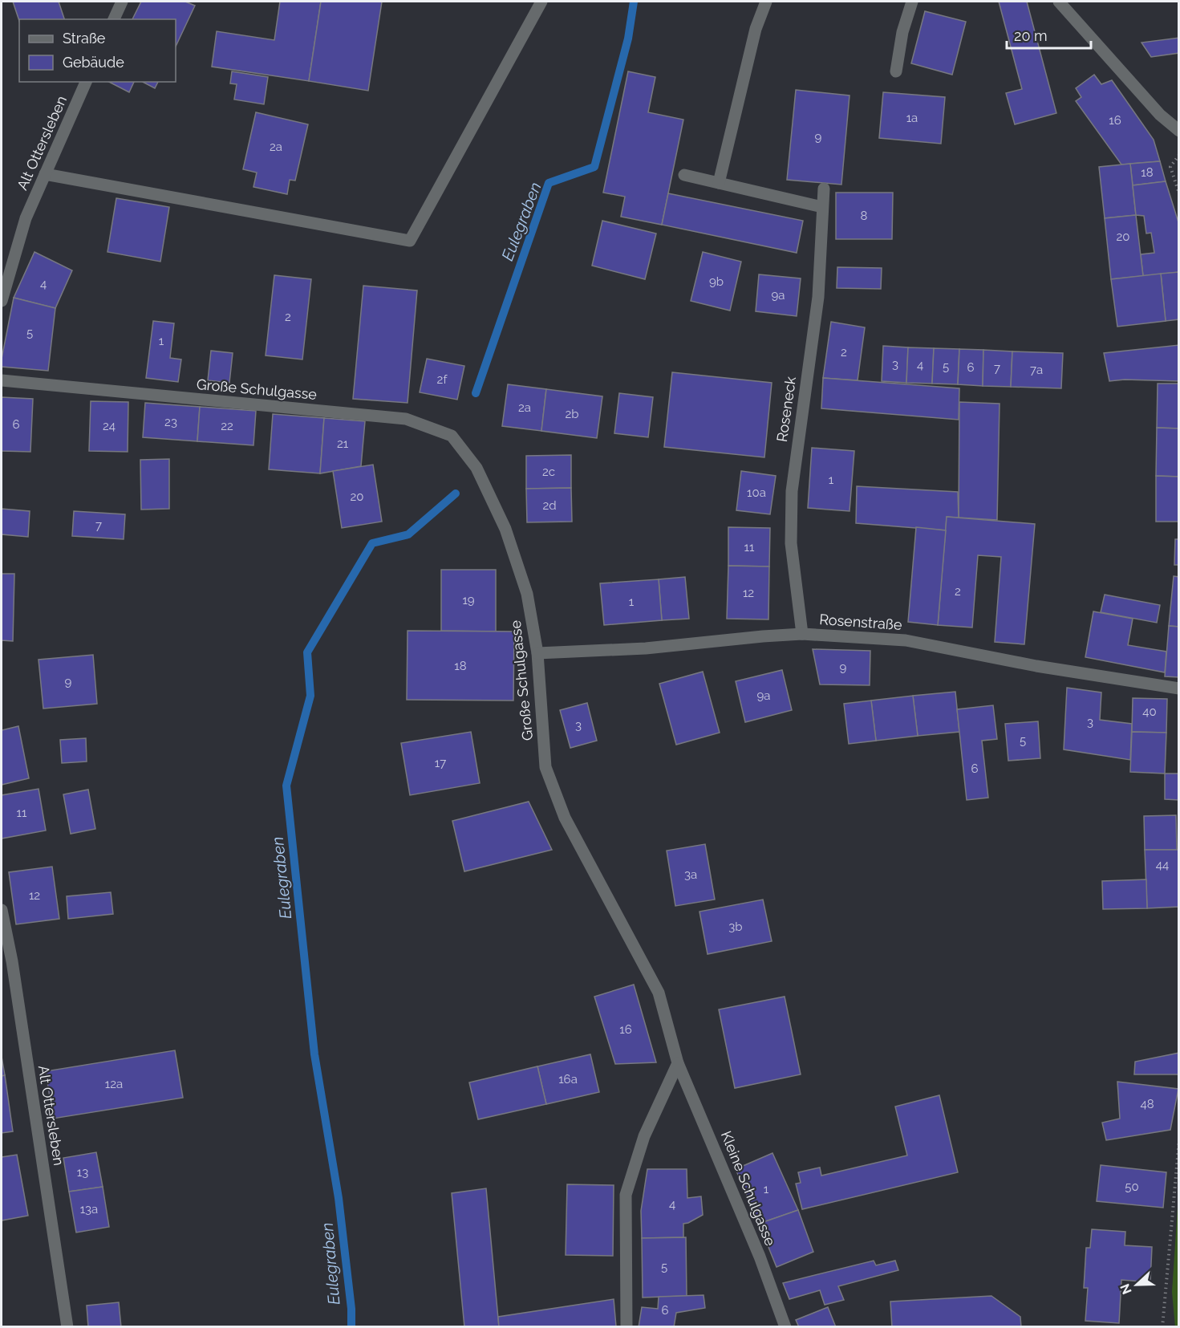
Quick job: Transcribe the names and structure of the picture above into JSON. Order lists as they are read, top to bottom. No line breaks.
{"streets":{"street":["Alt Ottersleben","Große Schulgasse","Roseneck","Rosenstraße","Kleine Schulgasse"]},"crossings":[["Große Schulgasse","Rosenstraße"],["Große Schulgasse","Kleine Schulgasse"],["Roseneck","Rosenstraße"]],"water":["Eulegraben"],"house_numbers":["1a","16","9","2a","18","8","20","9b","4","9a","2","5","1","2","3","4","5","6","7","7a","2f","2a","2b","23","6","24","22","21","2c","1","10a","20","2d","7","11","2","12","19","1","18","9","9","9a","40","3","3","5","17","6","11","44","3a","12","3b","16","16a","12a","48","13","50","1","4","13a","5","6"],"legend":["Straße","Gebäude"],"scale_bar":"20 m","north":"left"}
